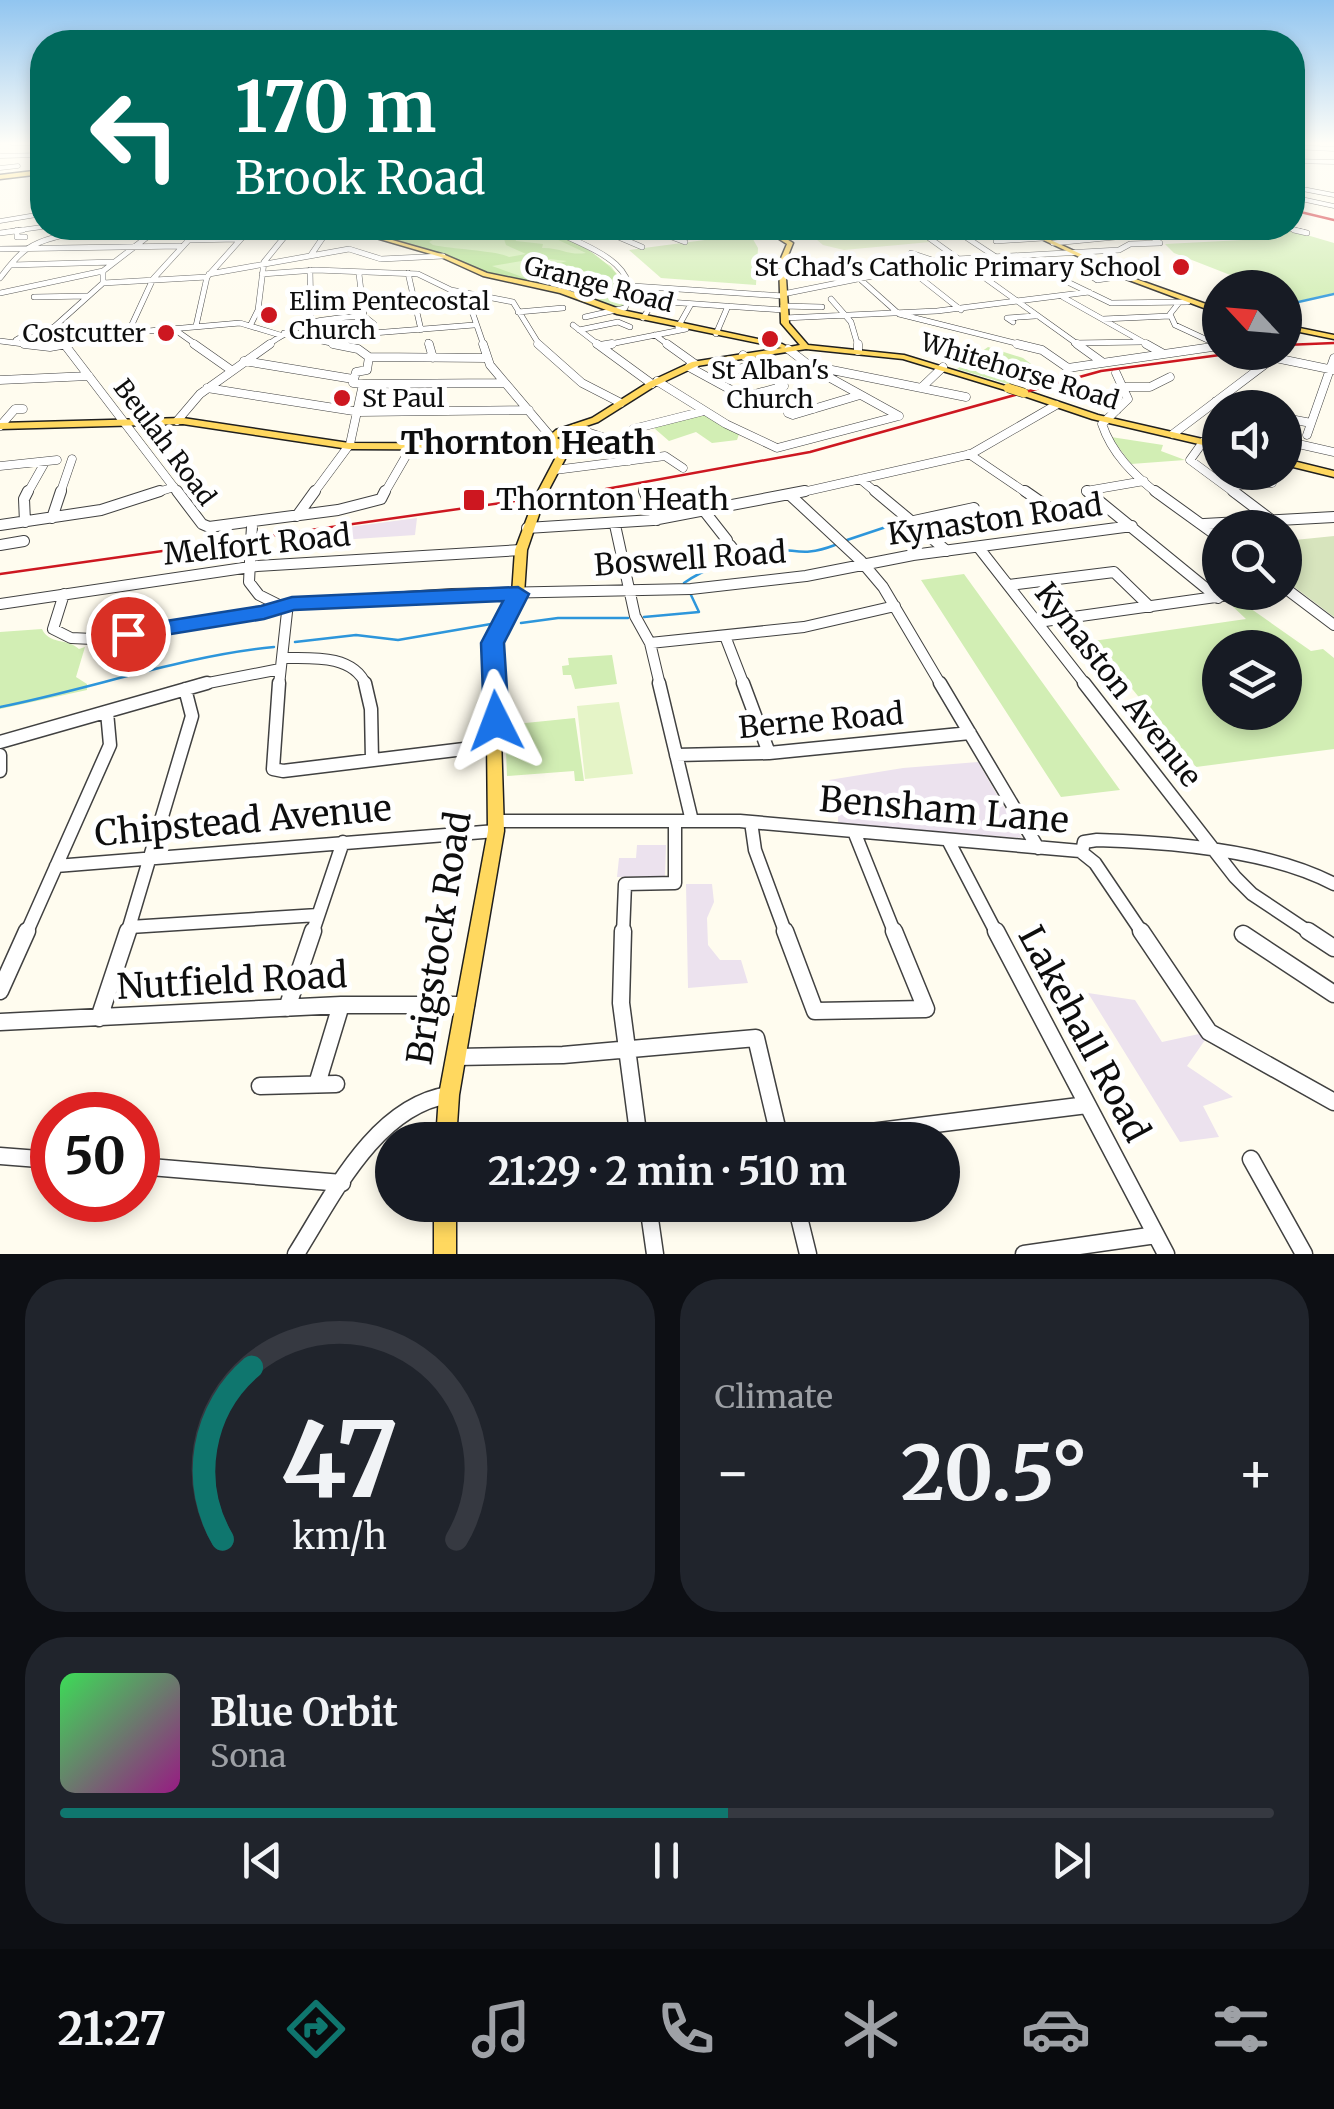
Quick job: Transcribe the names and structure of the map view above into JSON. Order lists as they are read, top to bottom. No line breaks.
{"streets":{"main road":["Grange Road","Whitehorse Road","Brigstock Road"],"street":["Beulah Road","Kynaston Road","Melfort Road","Boswell Road","Kynaston Avenue","Berne Road","Bensham Lane","Chipstead Avenue","Nutfield Road","Lakehall Road"]},"crossings":[["Grange Road","Whitehorse Road"],["Whitehorse Road","Brigstock Road"],["Kynaston Road","Boswell Road"],["Kynaston Road","Kynaston Avenue"],["Melfort Road","Boswell Road"],["Melfort Road","Brigstock Road"],["Boswell Road","Brigstock Road"],["Bensham Lane","Chipstead Avenue"],["Bensham Lane","Brigstock Road"],["Bensham Lane","Lakehall Road"],["Chipstead Avenue","Brigstock Road"],["Brigstock Road","Nutfield Road"]],"districts":["Thornton Heath"],"places":{"other":["St Chad's Catholic Primary School","Elim Pentecostal Church","Costcutter","St Alban's Church","St Paul"],"transit":["Thornton Heath"]},"north":"top left","page":{"turn":["170 m","Brook Road"],"limit":"50","trip":"21:29 · 2 min · 510 m","tile":"Climate","heat":["−","20.5°","+"],"song":["Blue Orbit","Sona"],"tabs":"21:27","gauge":["47","km/h"]}}
